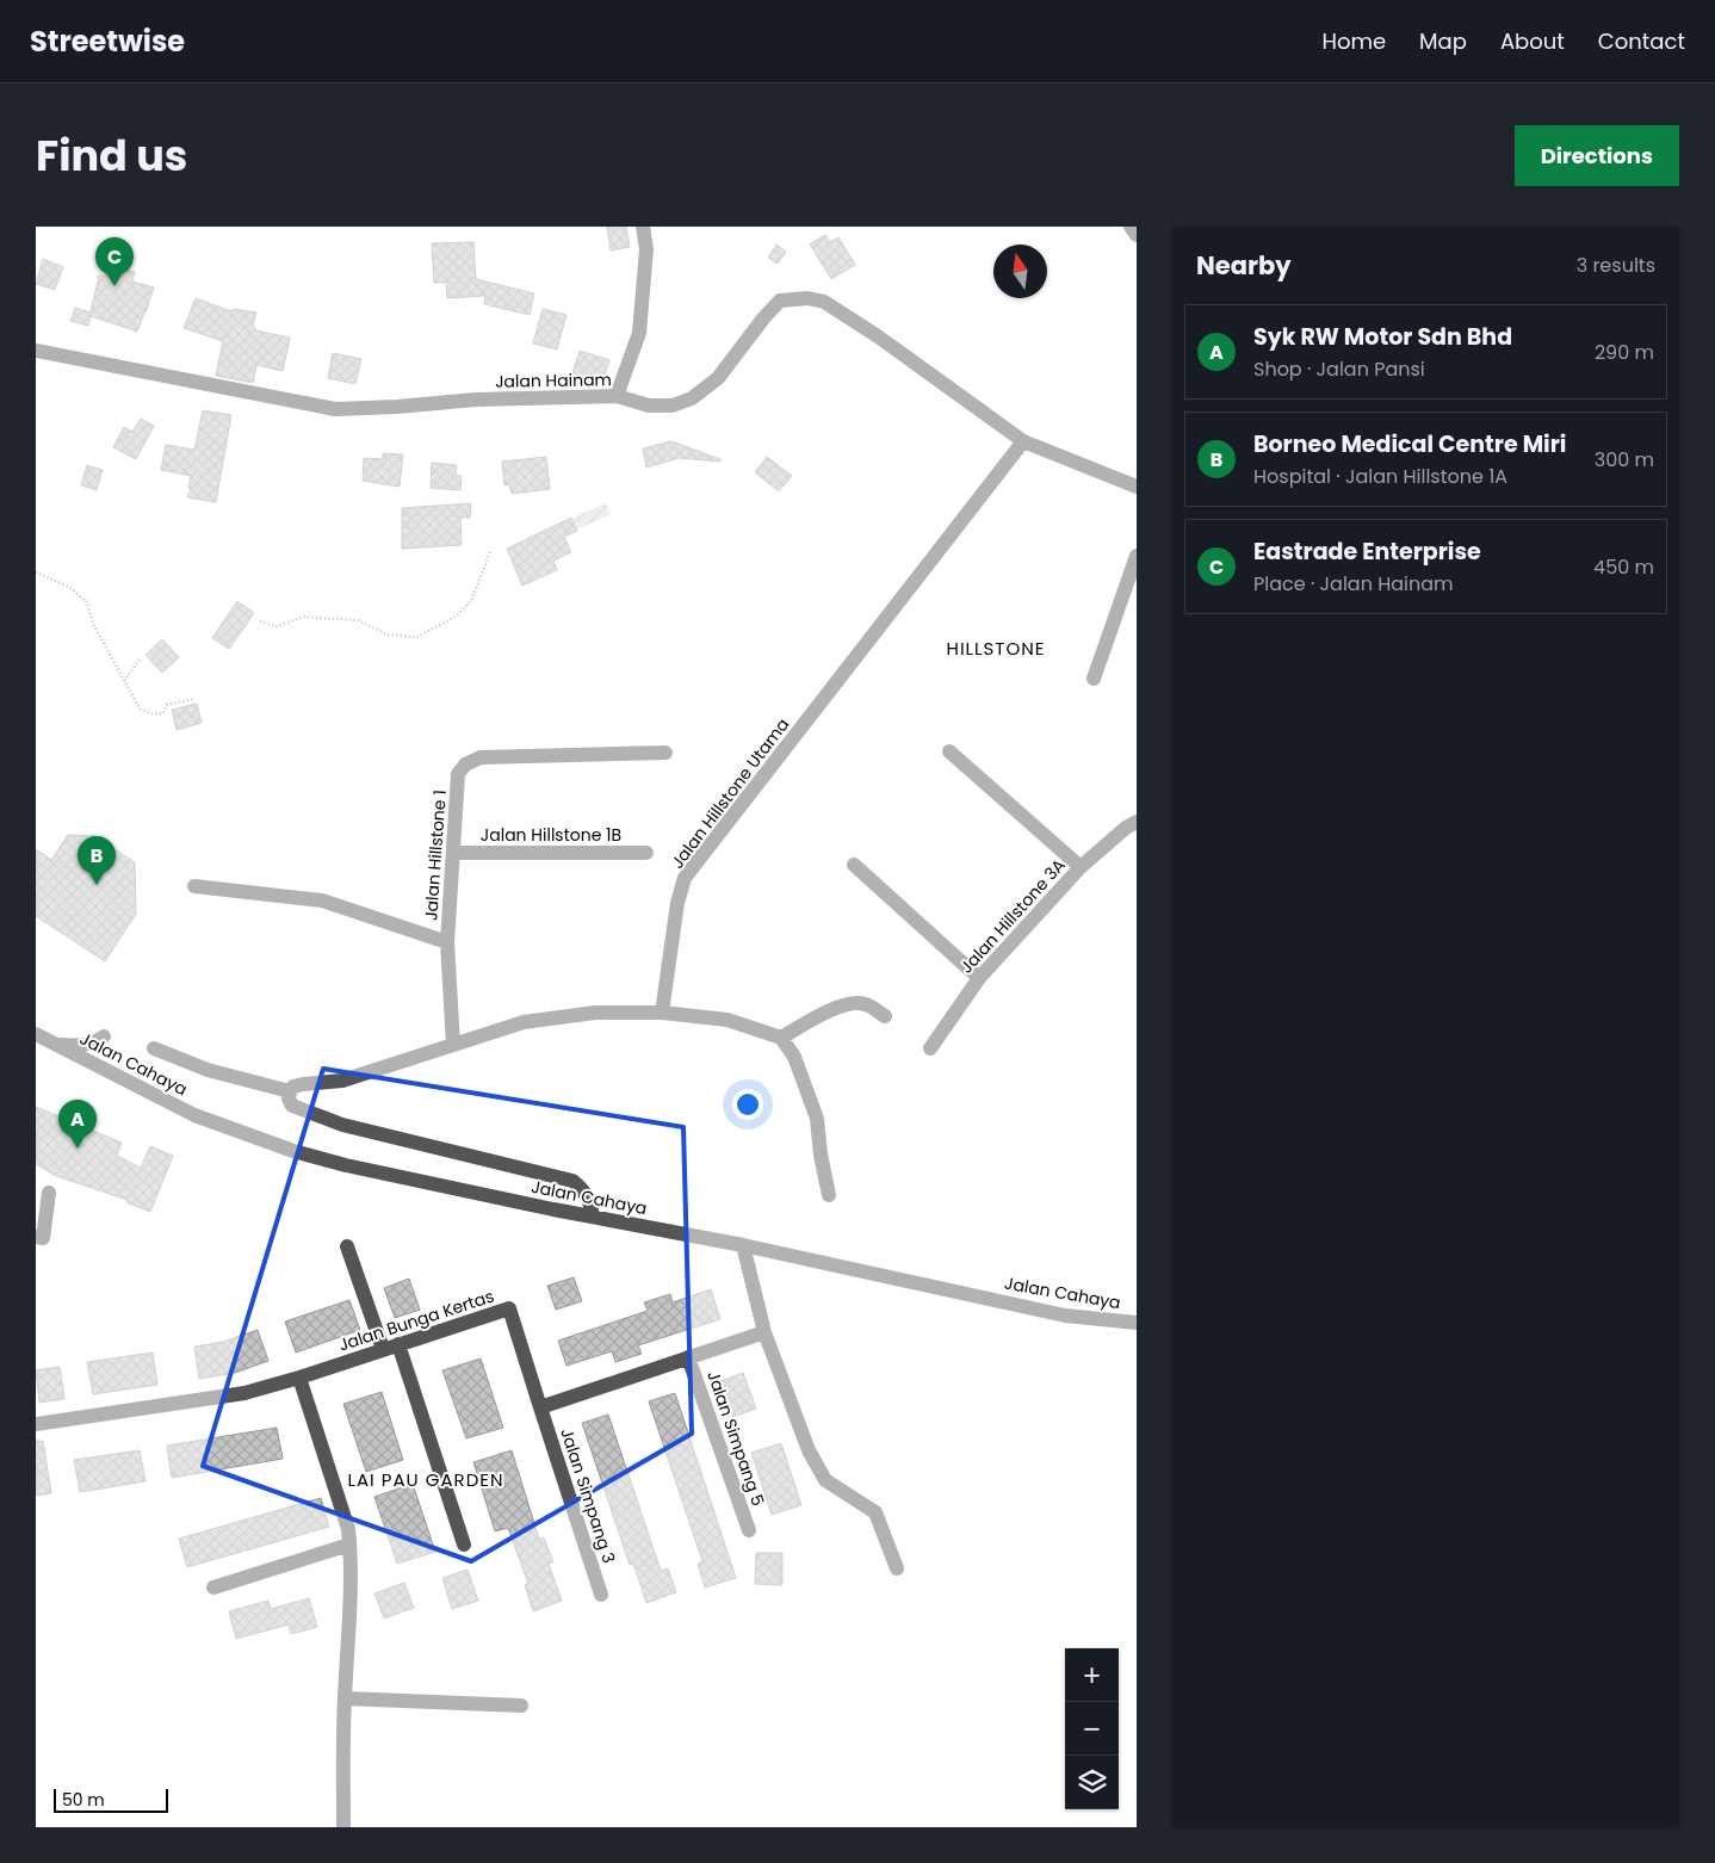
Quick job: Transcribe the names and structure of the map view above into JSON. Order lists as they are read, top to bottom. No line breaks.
{"streets":{"street":["Jalan Hainam","Jalan Hillstone Utama","Jalan Hillstone 1B","Jalan Hillstone 1","Jalan Hillstone 3A","Jalan Cahaya","Jalan Bunga Kertas","Jalan Simpang 5","Jalan Simpang 3"]},"crossings":[["Jalan Hainam","Jalan Hillstone Utama"],["Jalan Hillstone 1B","Jalan Hillstone 1"],["Jalan Bunga Kertas","Jalan Simpang 3"]],"districts":["HILLSTONE","LAI PAU GARDEN"],"scale_bar":"50 m","north":"top","page":{"header":"Streetwise","nav":["Home","Map","About","Contact"],"title":"Find us","buttons":"Directions","heading":["Nearby","3 results"],"pins":["C","B","A"],"list":[{"mark":"A","name":"Syk RW Motor Sdn Bhd","note":"Shop · Jalan Pansi","value":"290 m"},{"mark":"B","name":"Borneo Medical Centre Miri","note":"Hospital · Jalan Hillstone 1A","value":"300 m"},{"mark":"C","name":"Eastrade Enterprise","note":"Place · Jalan Hainam","value":"450 m"}],"map_buttons":["+","−"],"scale":"50 m"}}
